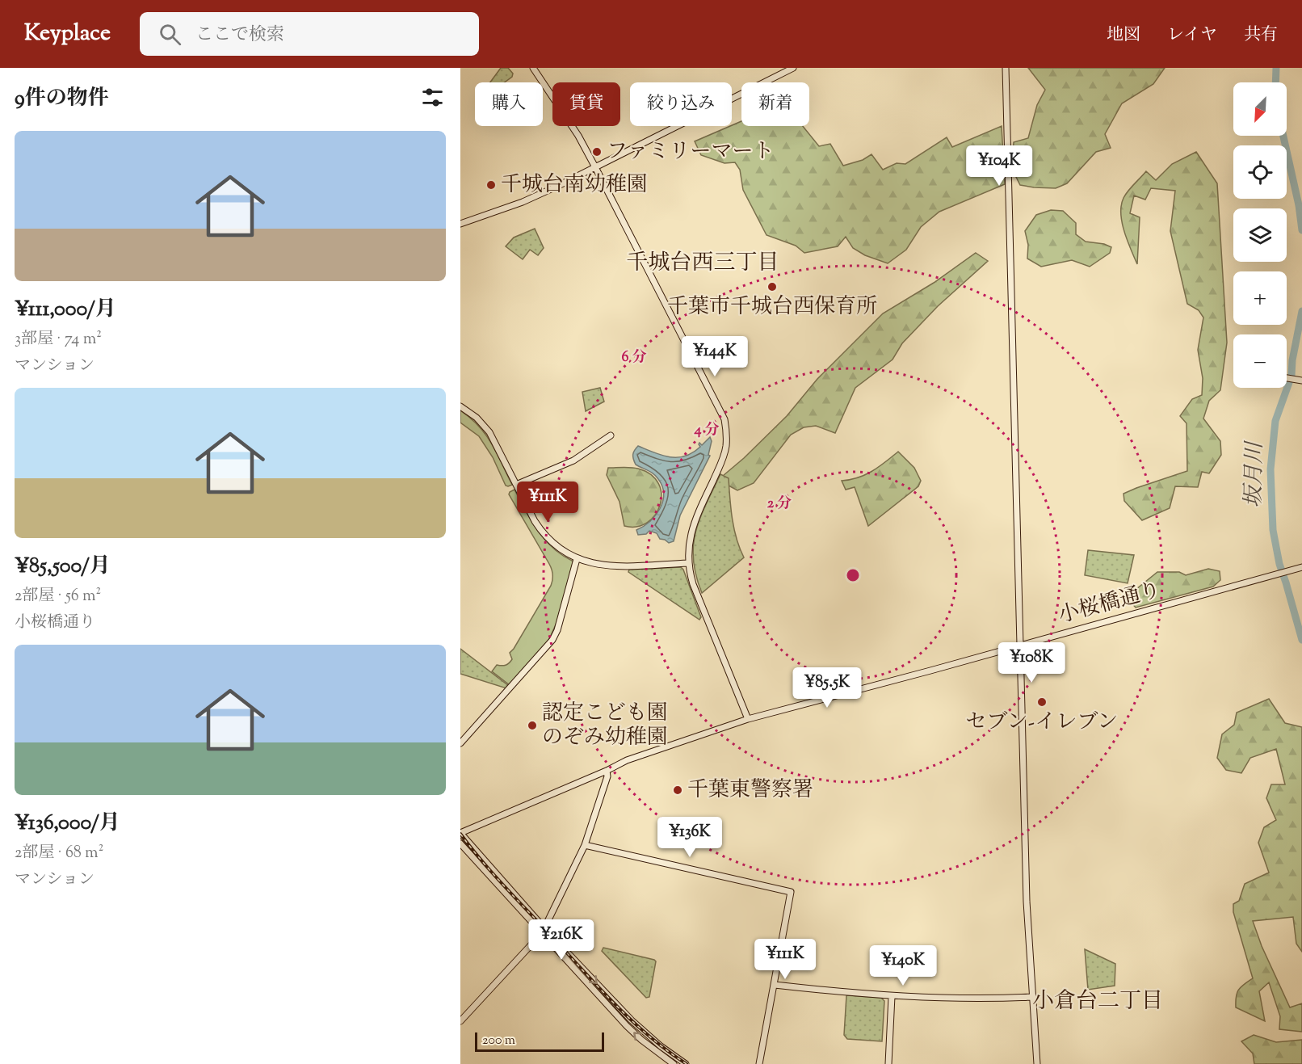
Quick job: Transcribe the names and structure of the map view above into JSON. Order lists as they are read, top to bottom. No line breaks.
{"streets":{"street":["小桜橋通り"]},"districts":["千城台西三丁目","小倉台二丁目"],"water":["坂月川"],"places":["ファミリーマート","千城台南幼稚園","千葉市千城台西保育所","セブン-イレブン","認定こども園 のぞみ幼稚園","千葉東警察署"],"scale_bar":"200 m","north":"bottom left","page":{"header":"Keyplace","search":"ここで検索","nav":["地図","レイヤ","共有"],"heading":"9件の物件","map_buttons":["+","−"],"chip":["購入","賃貸","絞り込み","新着"],"list":[{"name":"¥111,000/月","note":"3部屋 · 74 m² · マンション"},{"name":"¥85,500/月","note":"2部屋 · 56 m² · 小桜橋通り"},{"name":"¥136,000/月","note":"2部屋 · 68 m² · マンション"}],"price":["¥104K","¥144K","¥111K","¥108K","¥85.5K","¥136K","¥216K","¥111K","¥140K"],"scale":"200 m"},"rings":["6 分","4 分","2 分"]}
